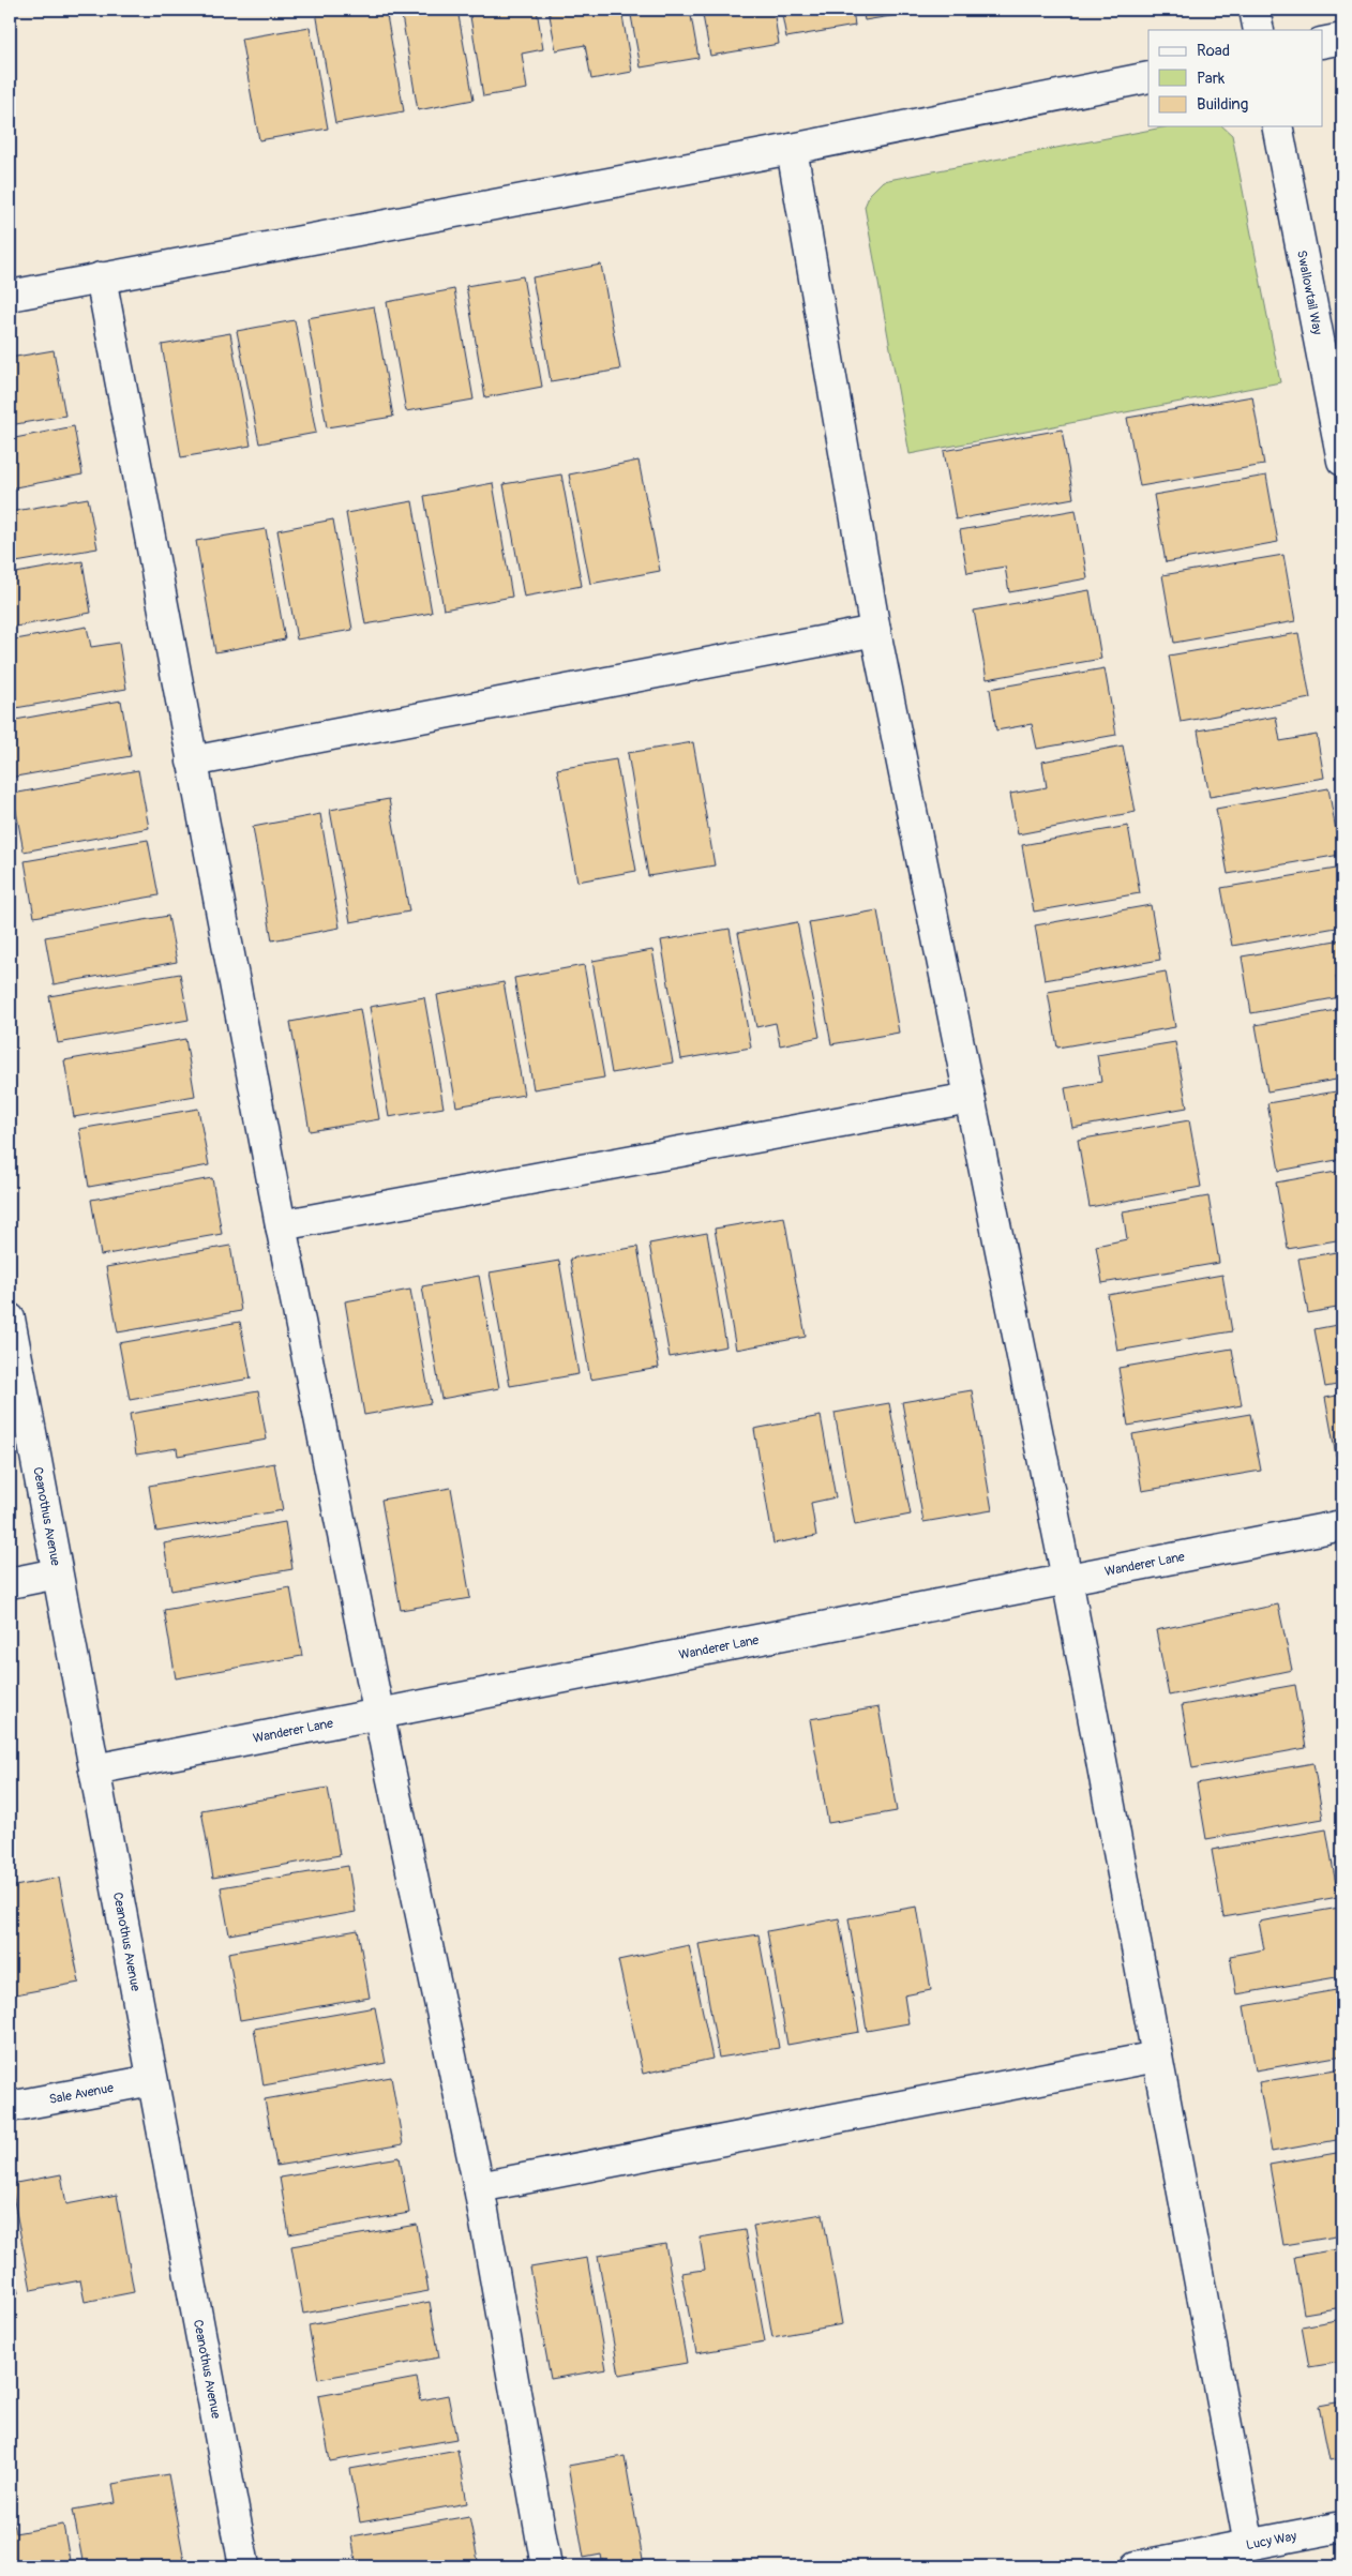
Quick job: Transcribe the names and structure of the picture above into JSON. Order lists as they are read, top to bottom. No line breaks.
{"streets":{"street":["Swallowtail Way","Ceanothus Avenue","Wanderer Lane","Sale Avenue","Lucy Way"]},"crossings":[["Ceanothus Avenue","Wanderer Lane"],["Ceanothus Avenue","Sale Avenue"]],"legend":["Road","Park","Building"]}
